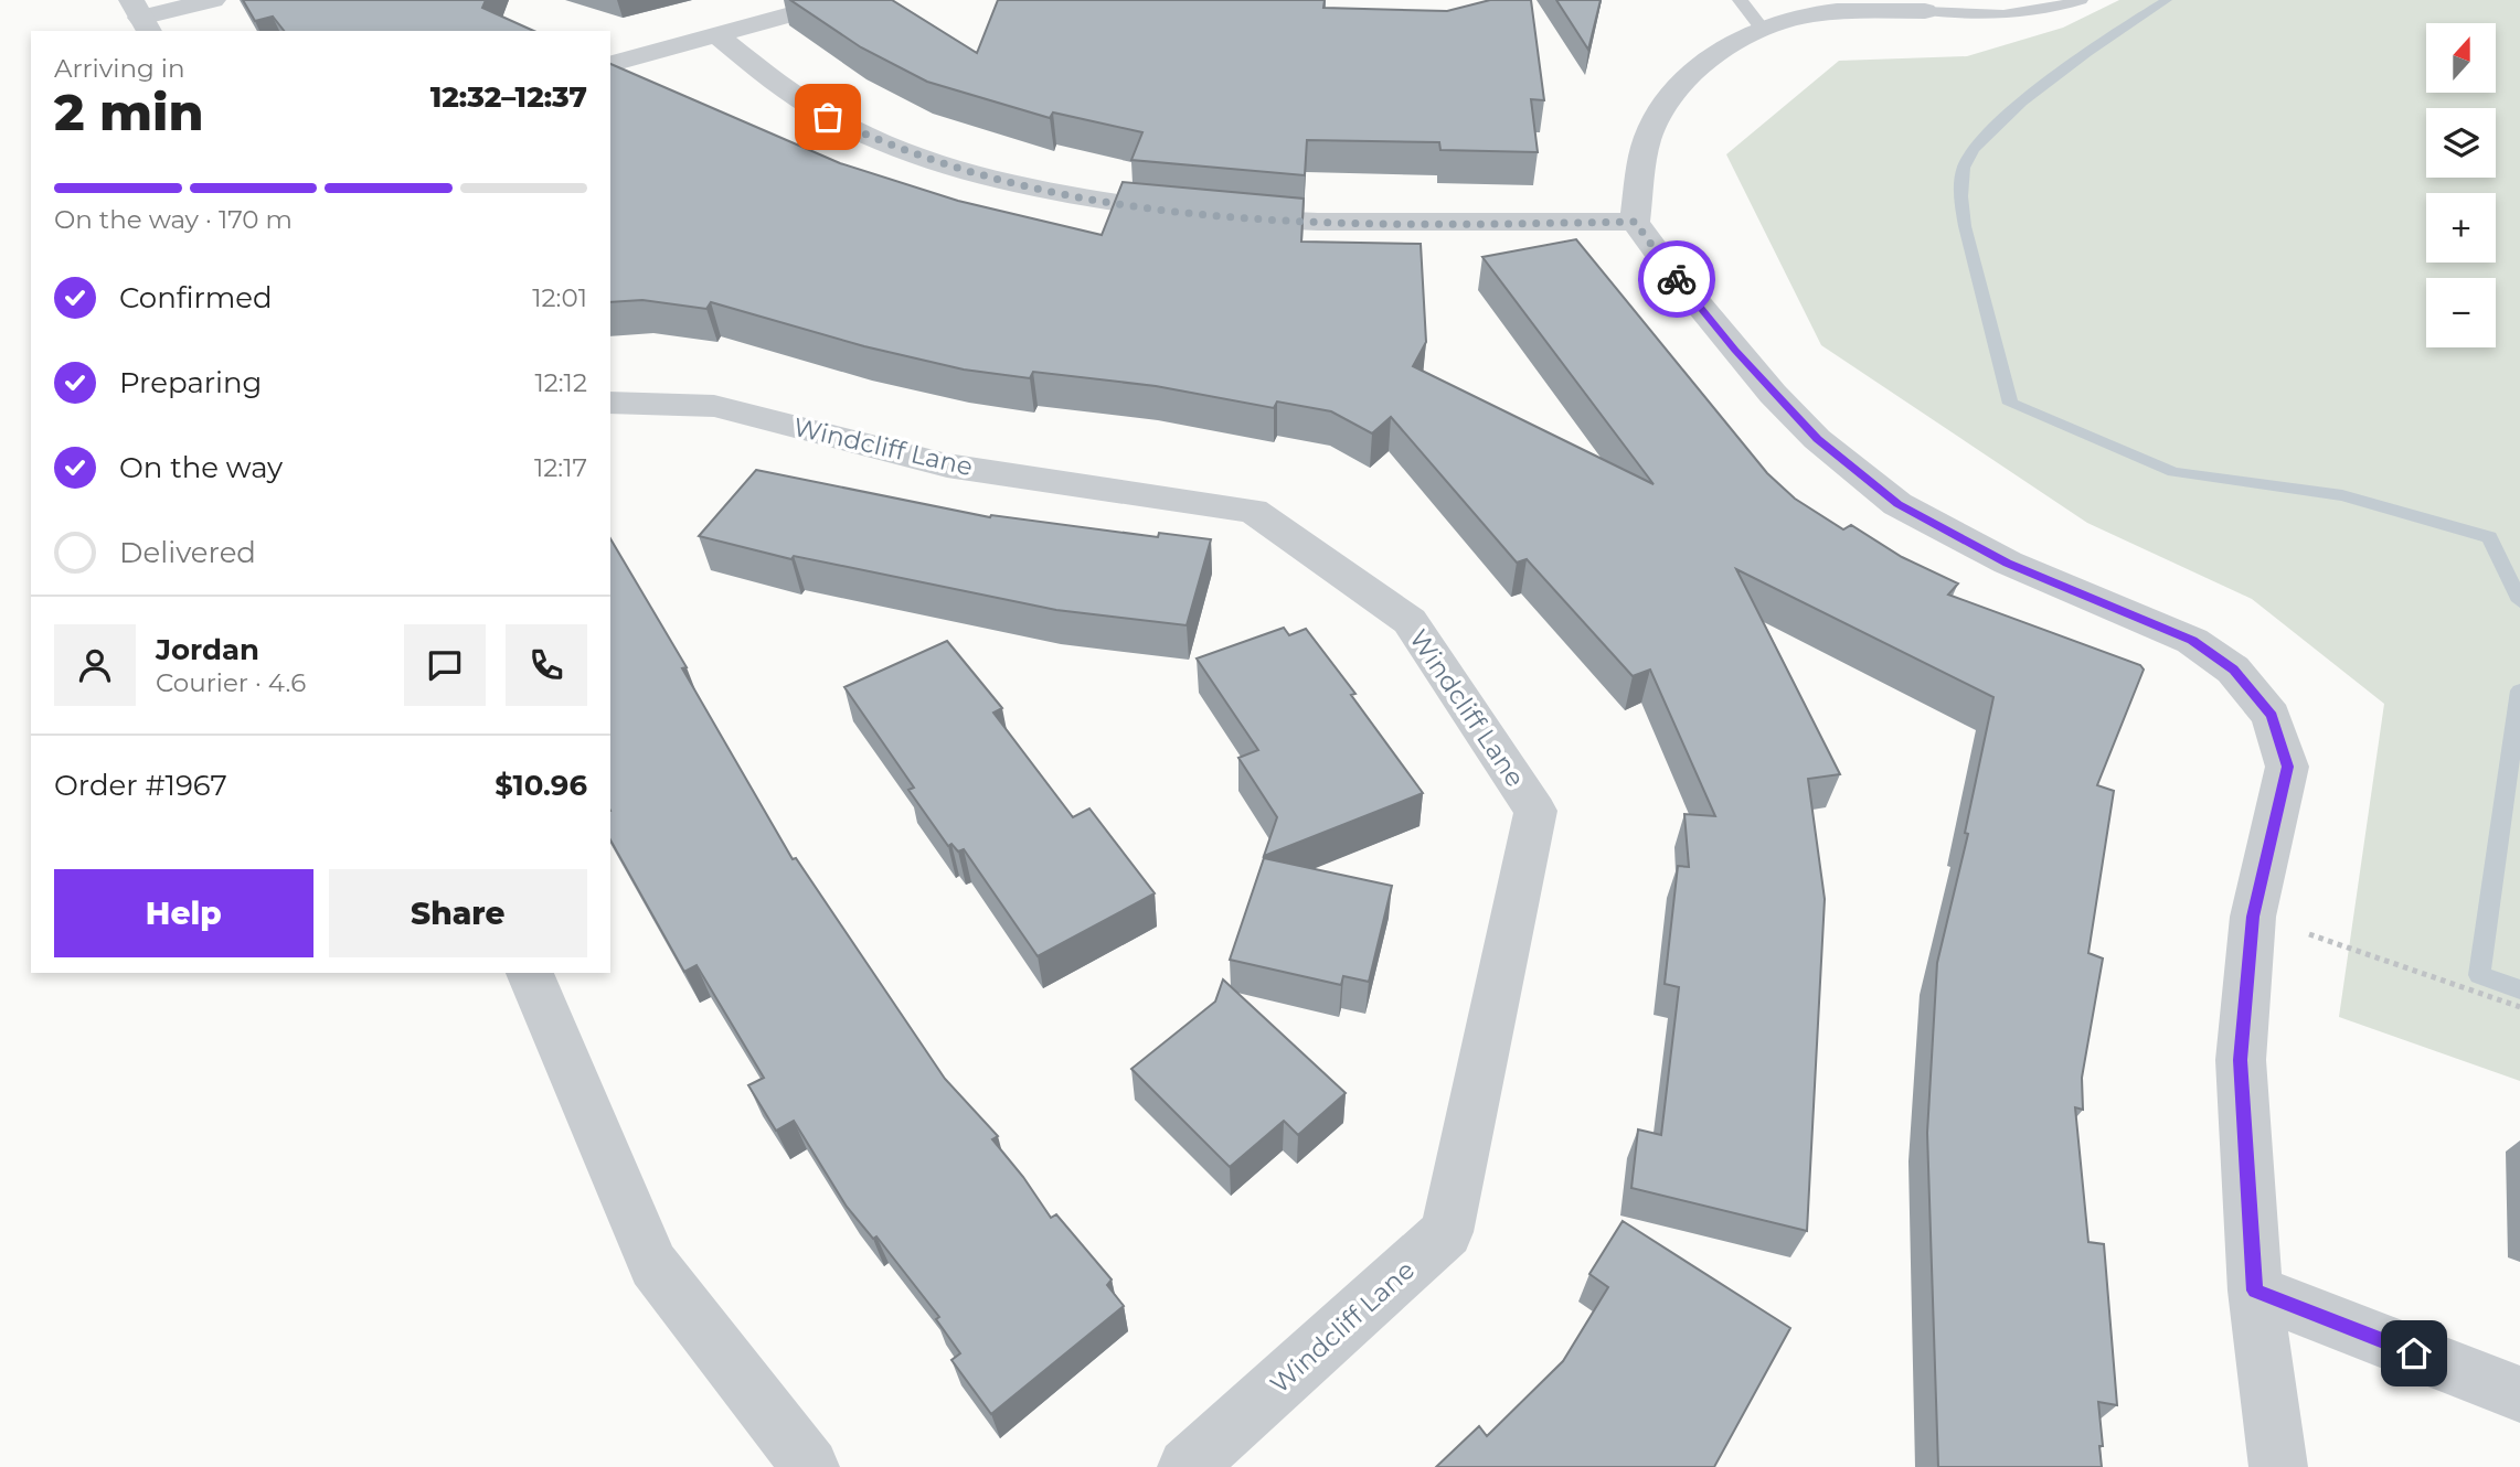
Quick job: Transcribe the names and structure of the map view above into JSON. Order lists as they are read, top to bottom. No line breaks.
{"streets":{"street":["Windcliff Lane"]},"north":"top","page":{"map_buttons":["+","−"],"heading":["2 min","Arriving in","12:32–12:37"],"panel":["Jordan","Courier · 4.6","Order #1967","$10.96"],"bar":"On the way · 170 m","list":[["Confirmed","12:01"],["Preparing","12:12"],["On the way","12:17"],"Delivered"],"buttons":["Help","Share"]}}
